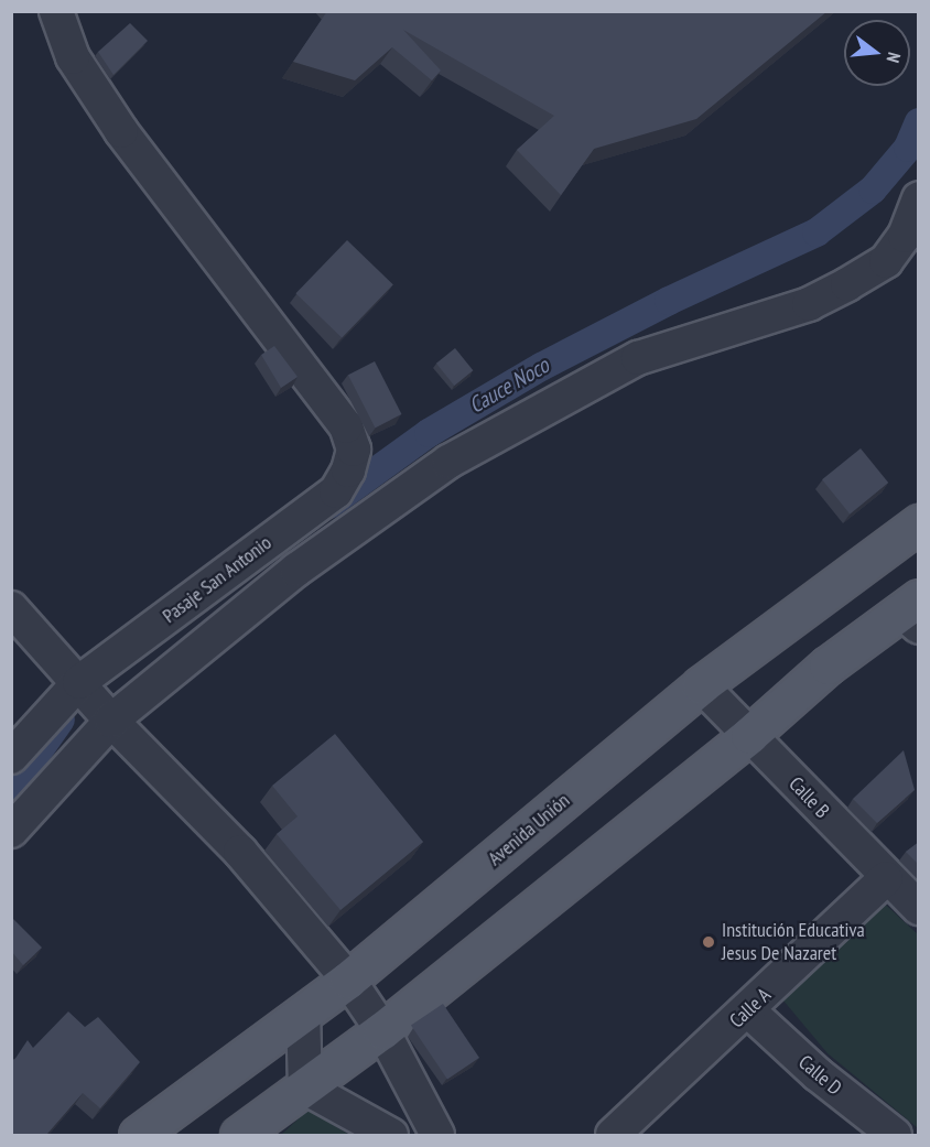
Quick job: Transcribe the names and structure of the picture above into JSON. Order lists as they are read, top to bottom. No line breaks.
{"streets":{"main road":["Avenida Unión"],"street":["Pasaje San Antonio","Calle B","Calle A","Calle D"]},"crossings":[["Calle B","Avenida Unión"],["Calle B","Calle A"],["Calle A","Calle D"]],"water":["Cauce Noco"],"places":["Institución Educativa Jesus De Nazaret"],"north":"right"}
